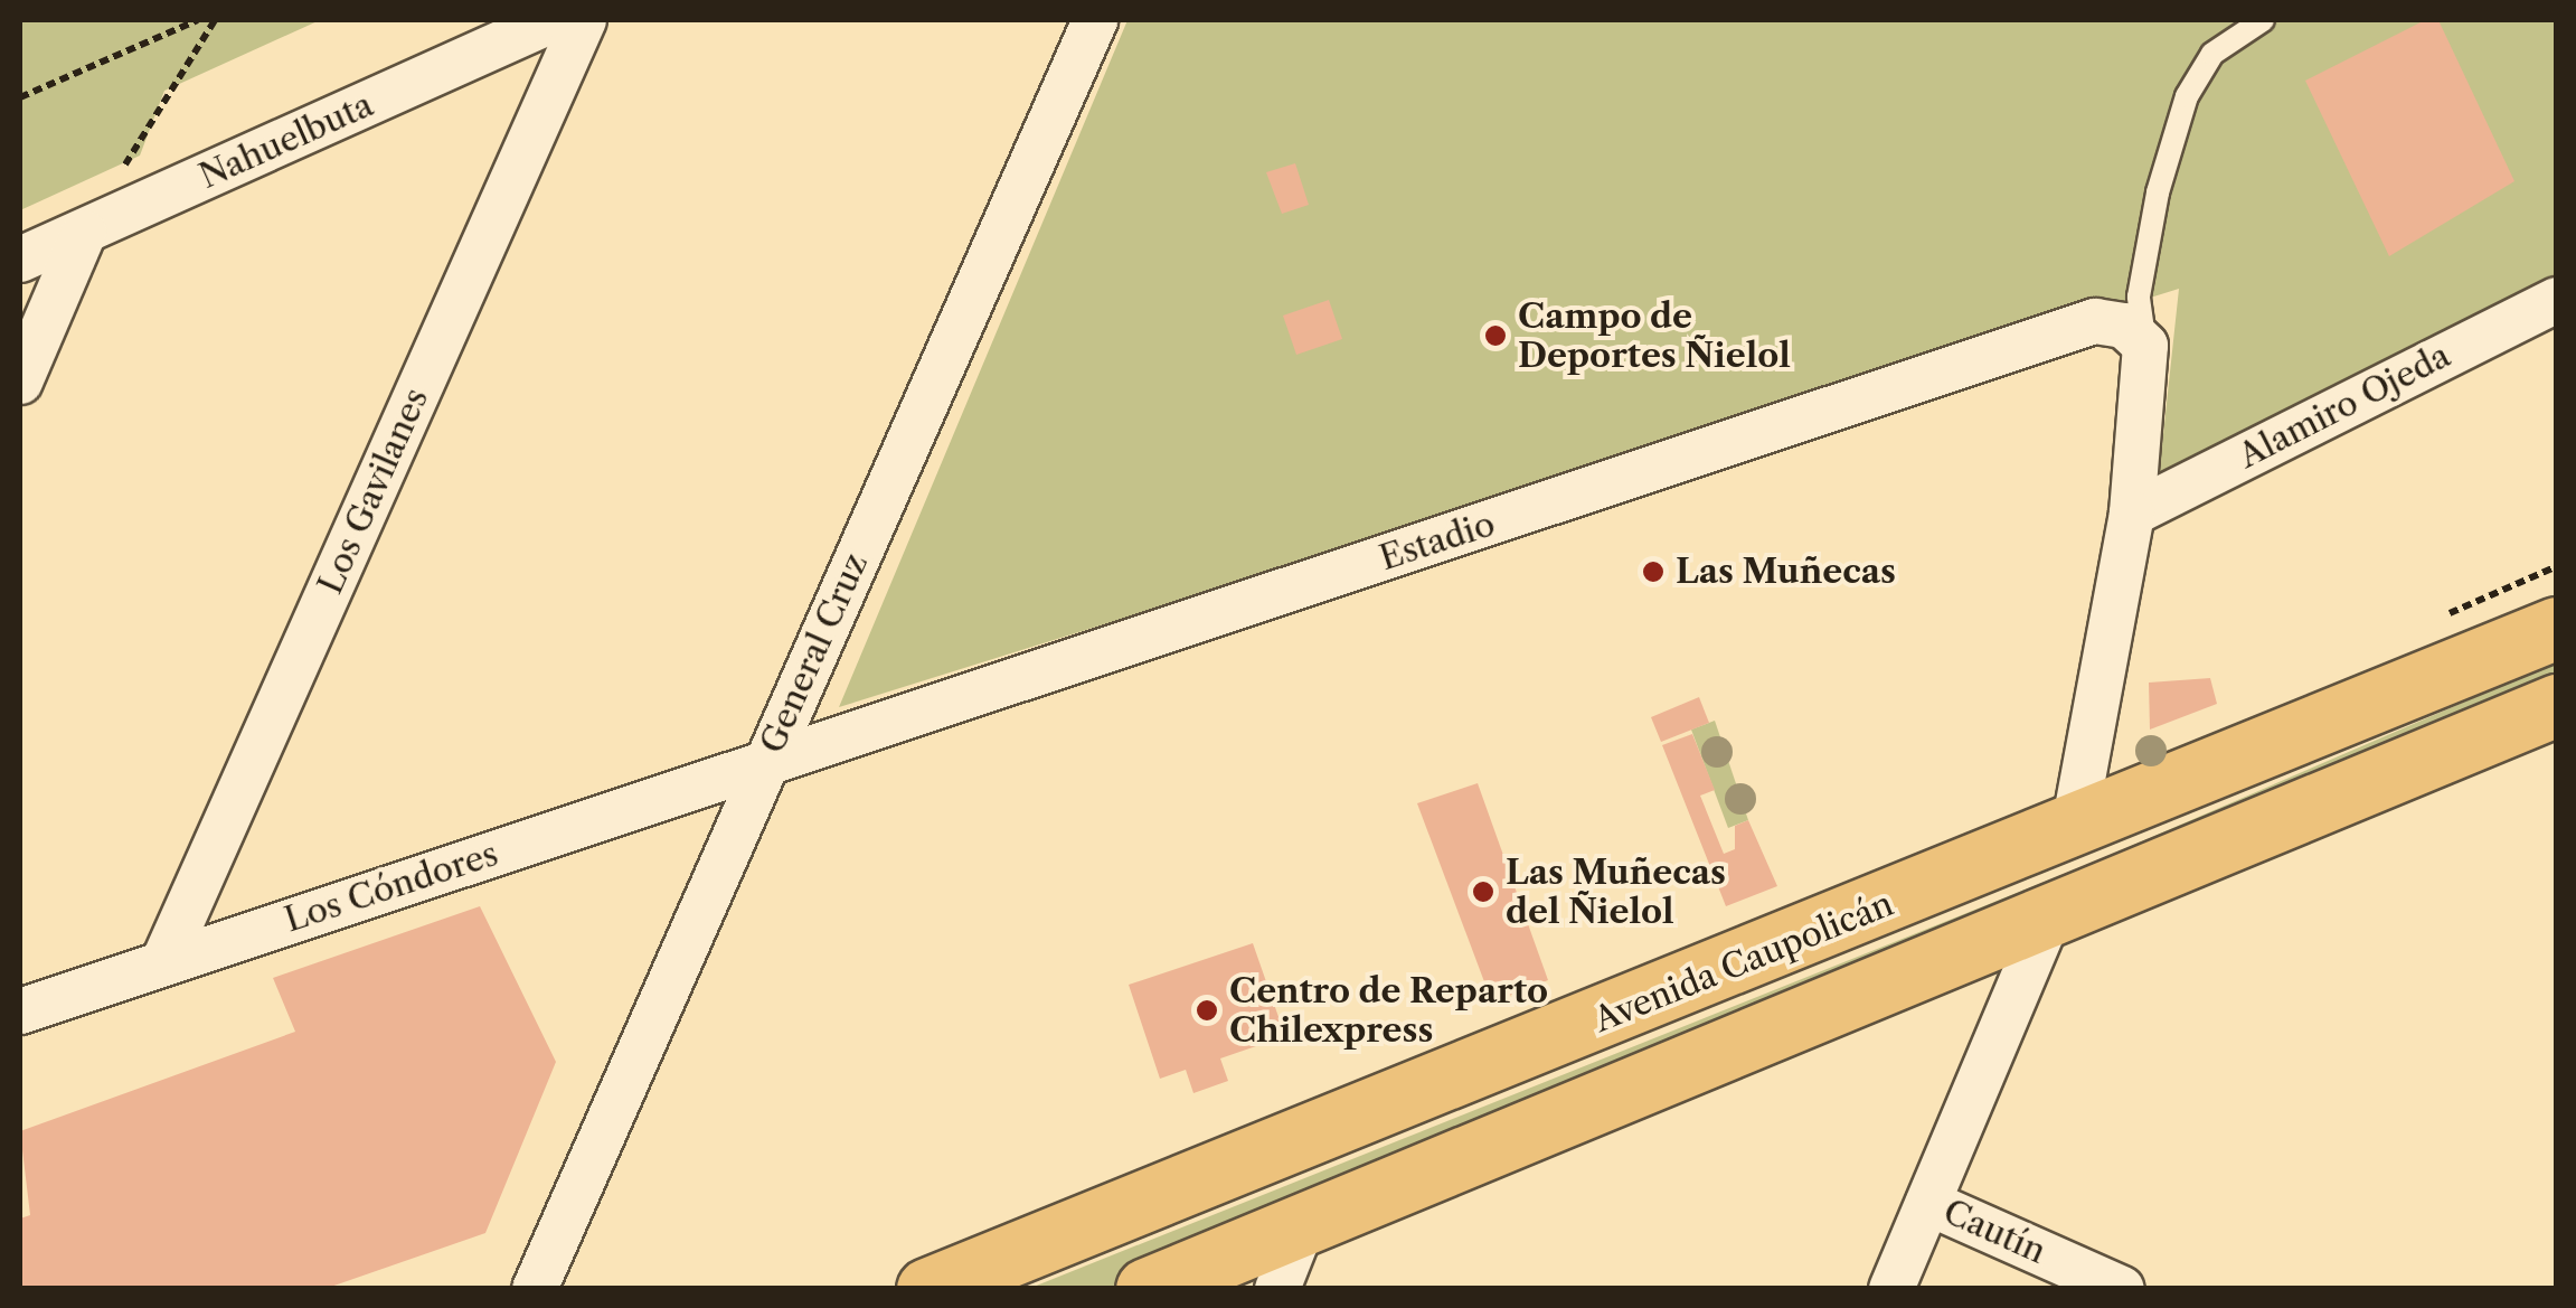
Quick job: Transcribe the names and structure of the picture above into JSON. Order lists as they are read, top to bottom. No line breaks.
{"streets":{"main road":["Avenida Caupolicán"],"street":["Nahuelbuta","Alamiro Ojeda","Los Gavilanes","Estadio","General Cruz","Los Cóndores","Cautín"]},"crossings":[["Los Gavilanes","Los Cóndores"],["Estadio","General Cruz"],["Estadio","Los Cóndores"],["General Cruz","Los Cóndores"]],"places":["Campo de Deportes Ñielol","Las Muñecas","Las Muñecas del Ñielol","Centro de Reparto Chilexpress"]}
